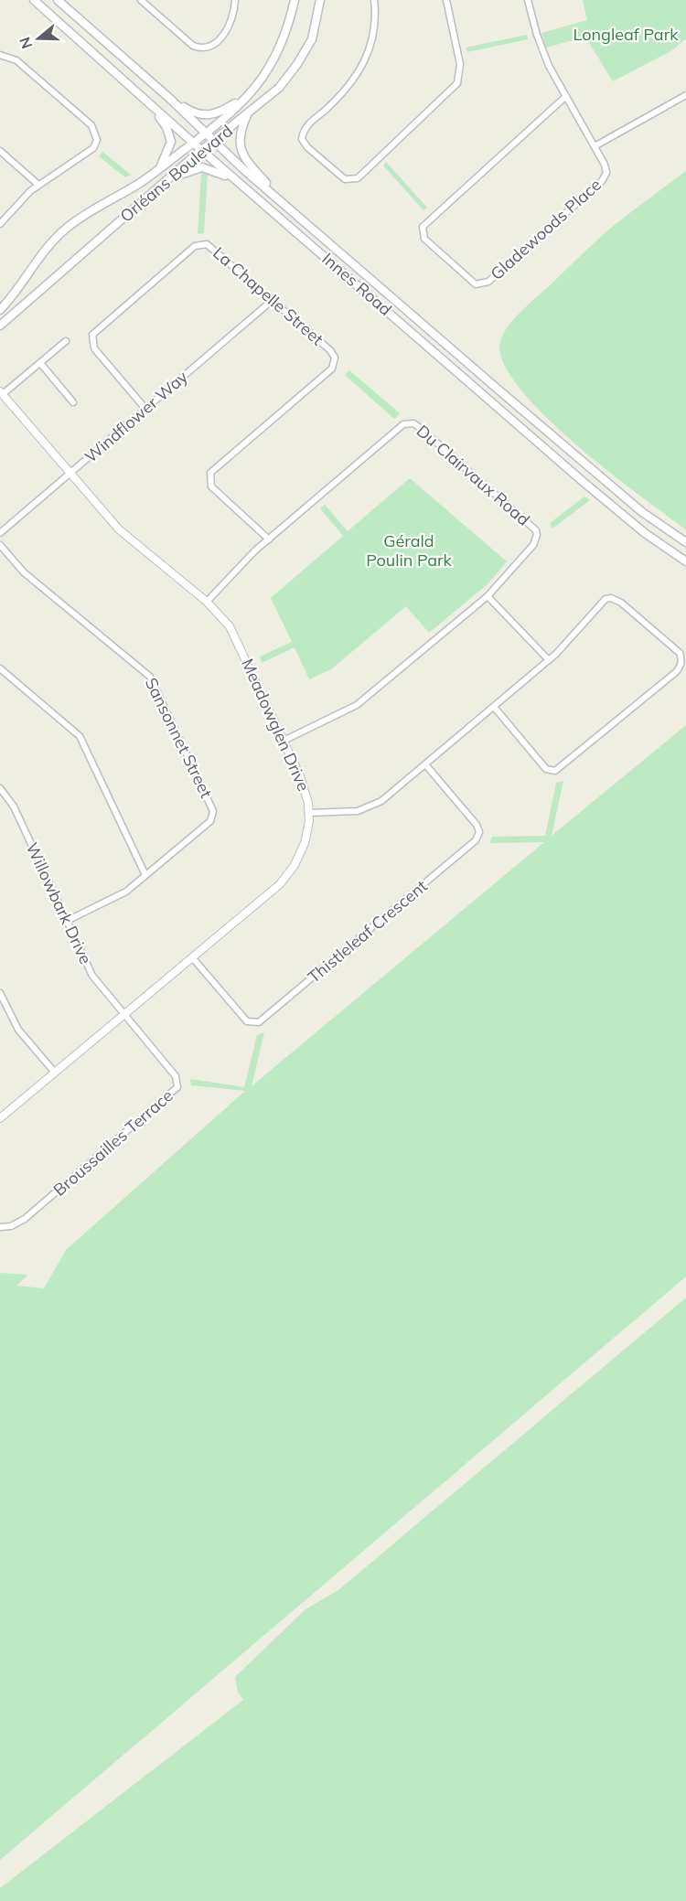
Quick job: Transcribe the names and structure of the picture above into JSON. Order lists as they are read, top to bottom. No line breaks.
{"streets":{"main road":["Orléans Boulevard","Innes Road"],"street":["Gladewoods Place","La Chapelle Street","Windflower Way","Du Clairvaux Road","Meadowglen Drive","Sansonnet Street","Willowbark Drive","Thistleleaf Crescent","Broussailles Terrace"]},"crossings":[["Orléans Boulevard","Innes Road"],["La Chapelle Street","Windflower Way"],["La Chapelle Street","Du Clairvaux Road"],["Windflower Way","Meadowglen Drive"],["Du Clairvaux Road","Meadowglen Drive"],["Meadowglen Drive","Willowbark Drive"],["Meadowglen Drive","Thistleleaf Crescent"],["Meadowglen Drive","Broussailles Terrace"],["Sansonnet Street","Willowbark Drive"],["Willowbark Drive","Broussailles Terrace"]],"parks":["Longleaf Park","Gérald Poulin Park"],"north":"left"}
